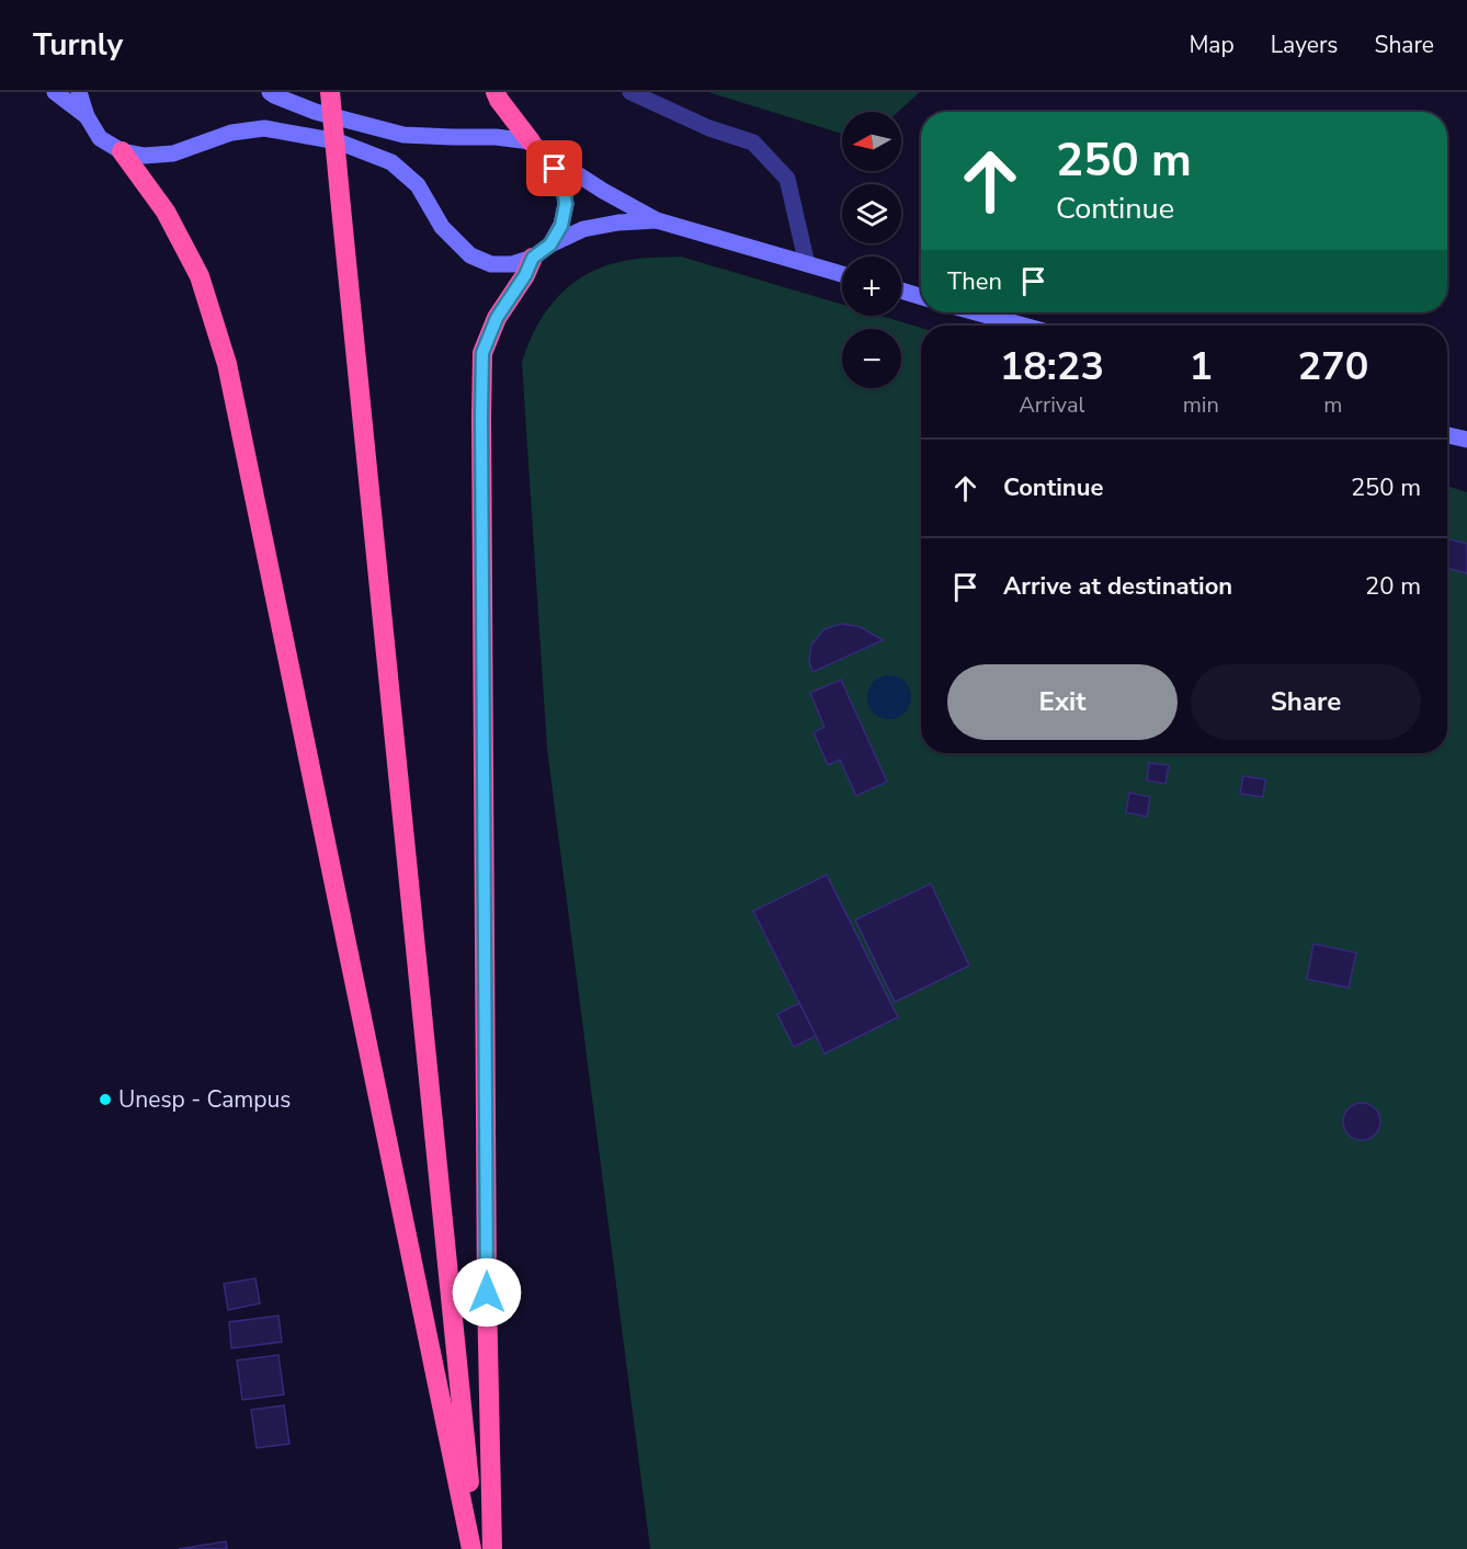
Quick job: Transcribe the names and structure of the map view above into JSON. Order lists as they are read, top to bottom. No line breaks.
{"places":["Unesp - Campus"],"north":"left","page":{"header":"Turnly","nav":["Map","Layers","Share"],"map_buttons":["+","−"],"turn":["250 m","Continue"],"then":"Then","eta":["18:23","Arrival","1","min","270","m"],"list":[{"name":"Continue","value":"250 m"},{"name":"Arrive at destination","value":"20 m"}],"buttons":["Exit","Share"]}}
